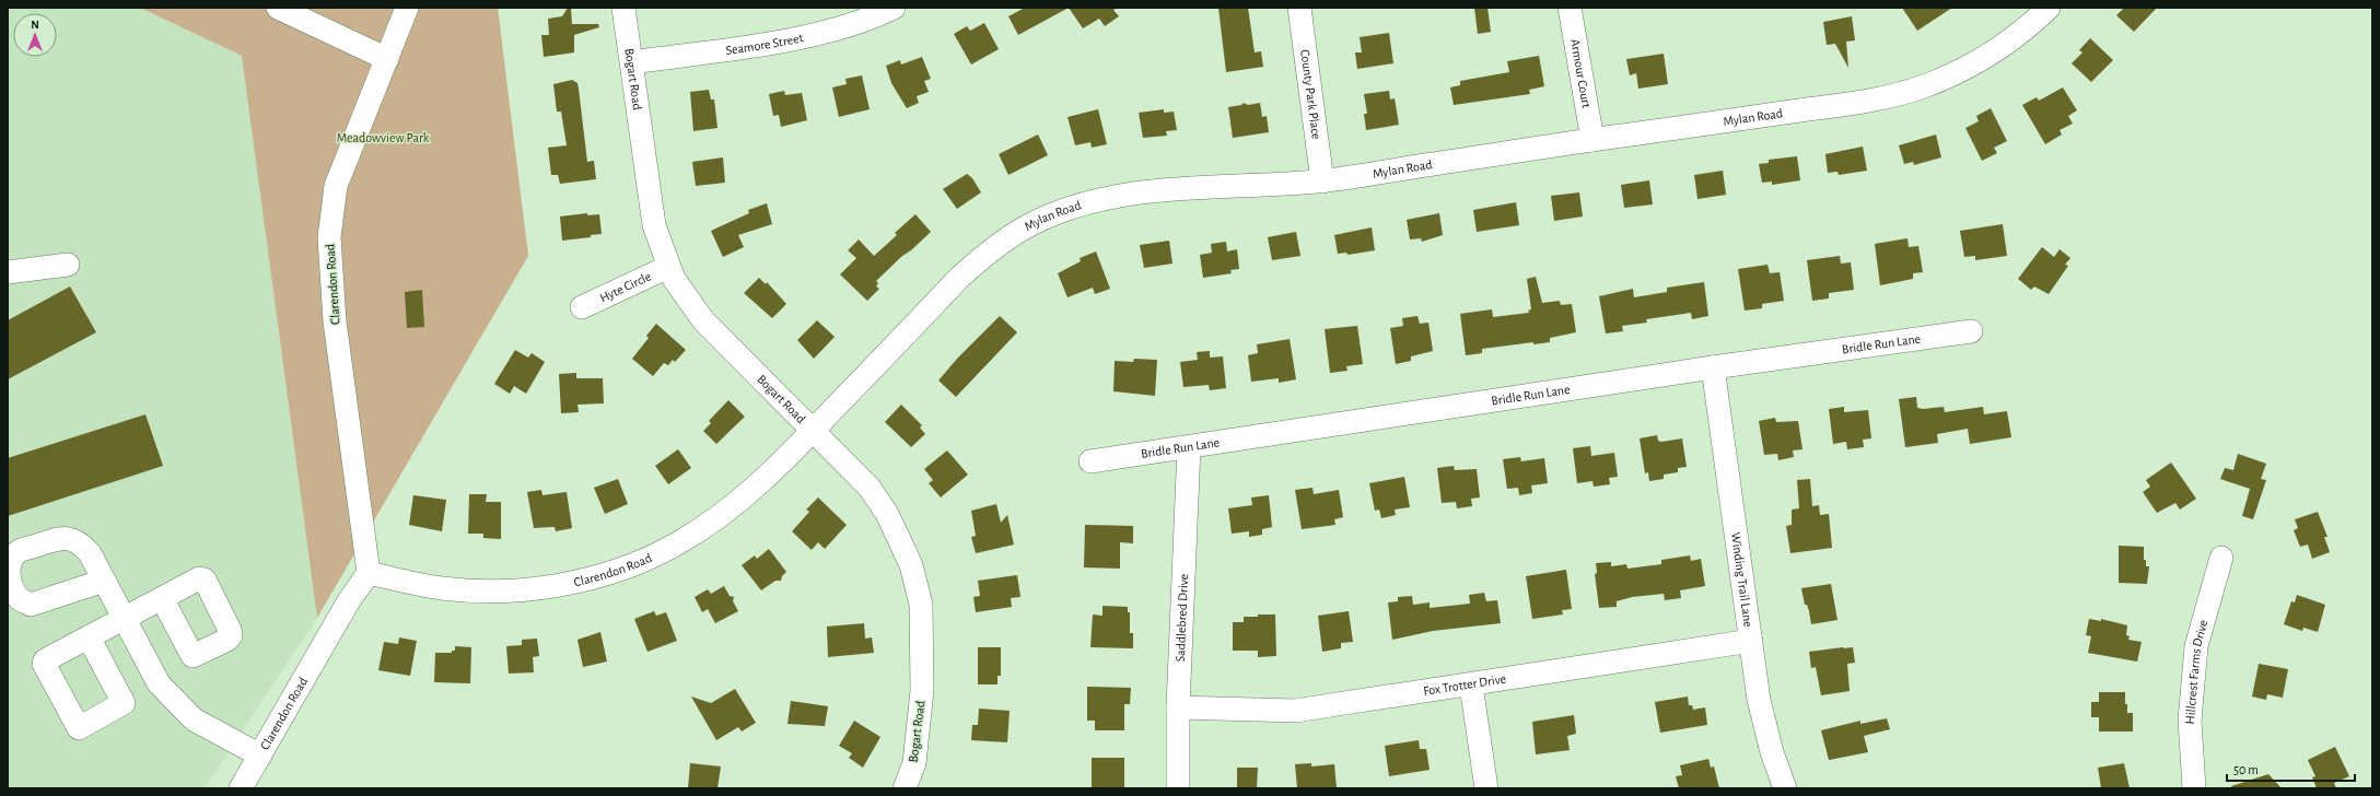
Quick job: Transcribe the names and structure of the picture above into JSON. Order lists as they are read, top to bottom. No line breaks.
{"streets":{"street":["Seamore Street","Armour Court","Bogart Road","County Park Place","Mylan Road","Clarendon Road","Hyte Circle","Bridle Run Lane","Winding Trail Lane","Saddlebred Drive","Hillcrest Farms Drive","Fox Trotter Drive"]},"crossings":[["Seamore Street","Bogart Road"],["Armour Court","Mylan Road"],["Bogart Road","Mylan Road"],["Bogart Road","Clarendon Road"],["Bogart Road","Hyte Circle"],["County Park Place","Mylan Road"],["Mylan Road","Clarendon Road"],["Bridle Run Lane","Winding Trail Lane"],["Bridle Run Lane","Saddlebred Drive"],["Winding Trail Lane","Fox Trotter Drive"],["Saddlebred Drive","Fox Trotter Drive"]],"parks":["Meadowview Park"],"scale_bar":"50 m","north":"top"}
